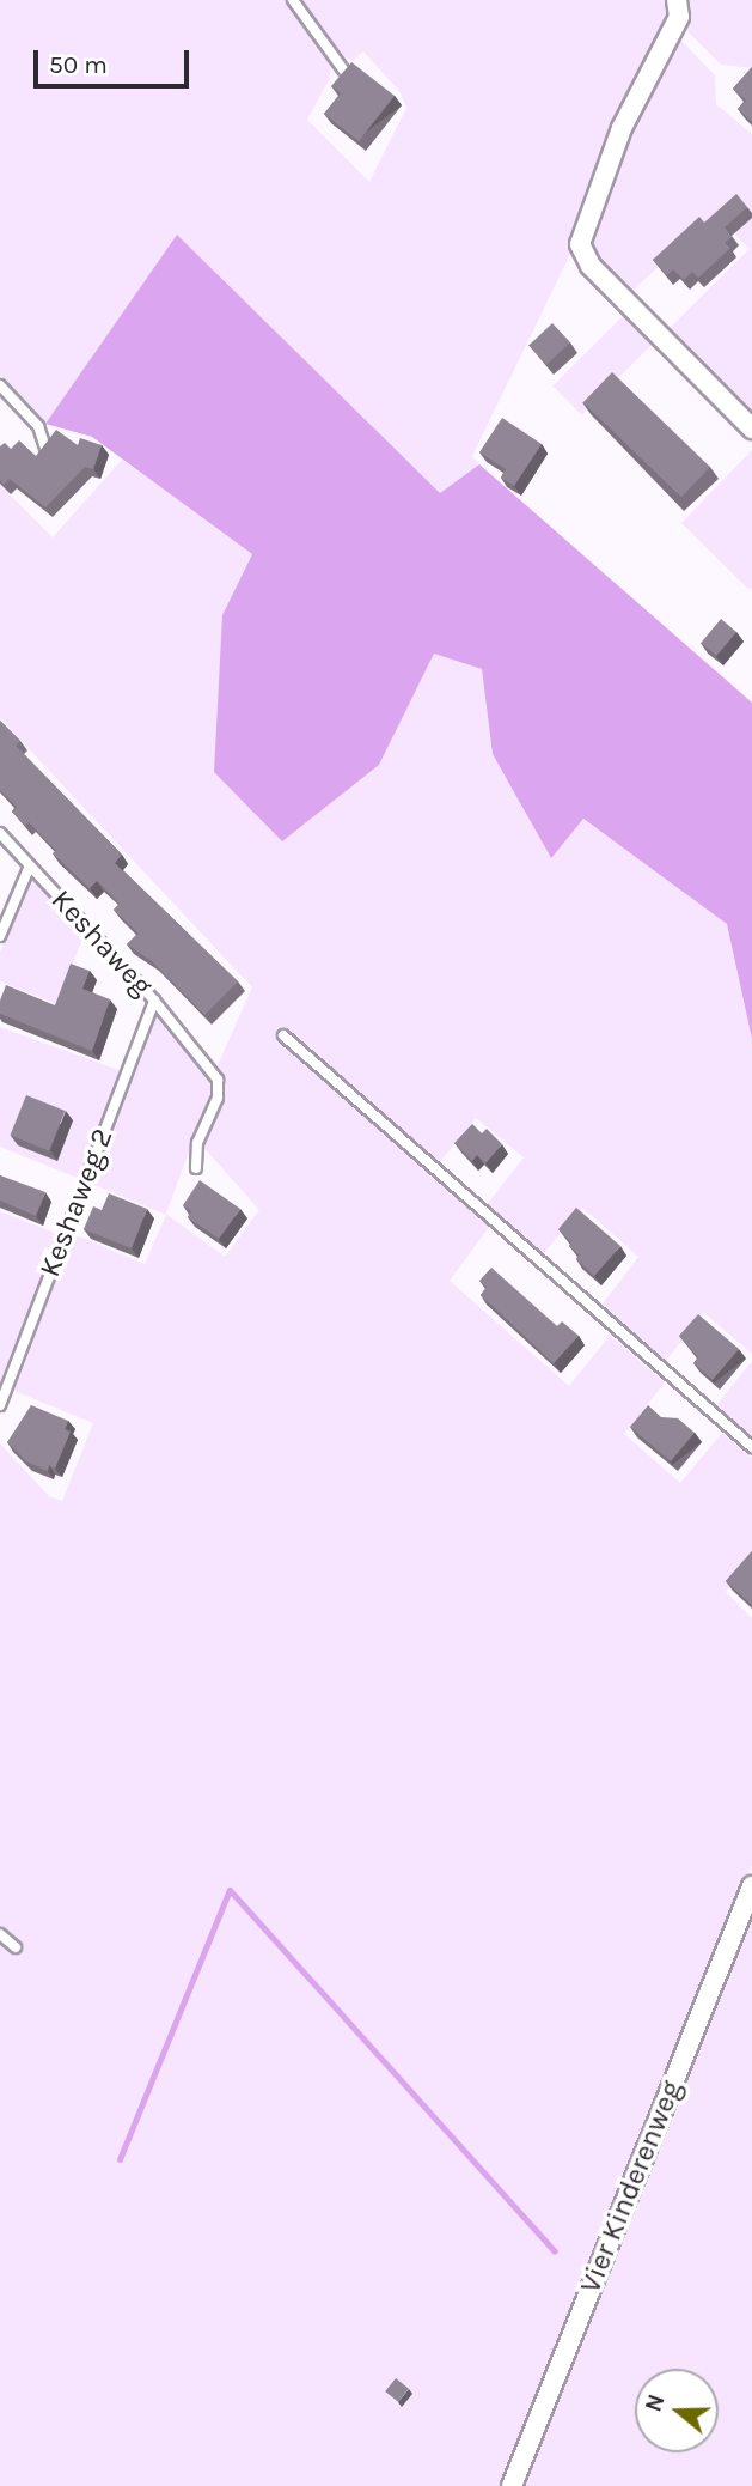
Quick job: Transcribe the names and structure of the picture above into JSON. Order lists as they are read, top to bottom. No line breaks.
{"streets":{"street":["Vier Kinderenweg"],"lane":["Keshaweg","Keshaweg 2"]},"crossings":[["Keshaweg","Keshaweg 2"]],"scale_bar":"50 m","north":"left"}
